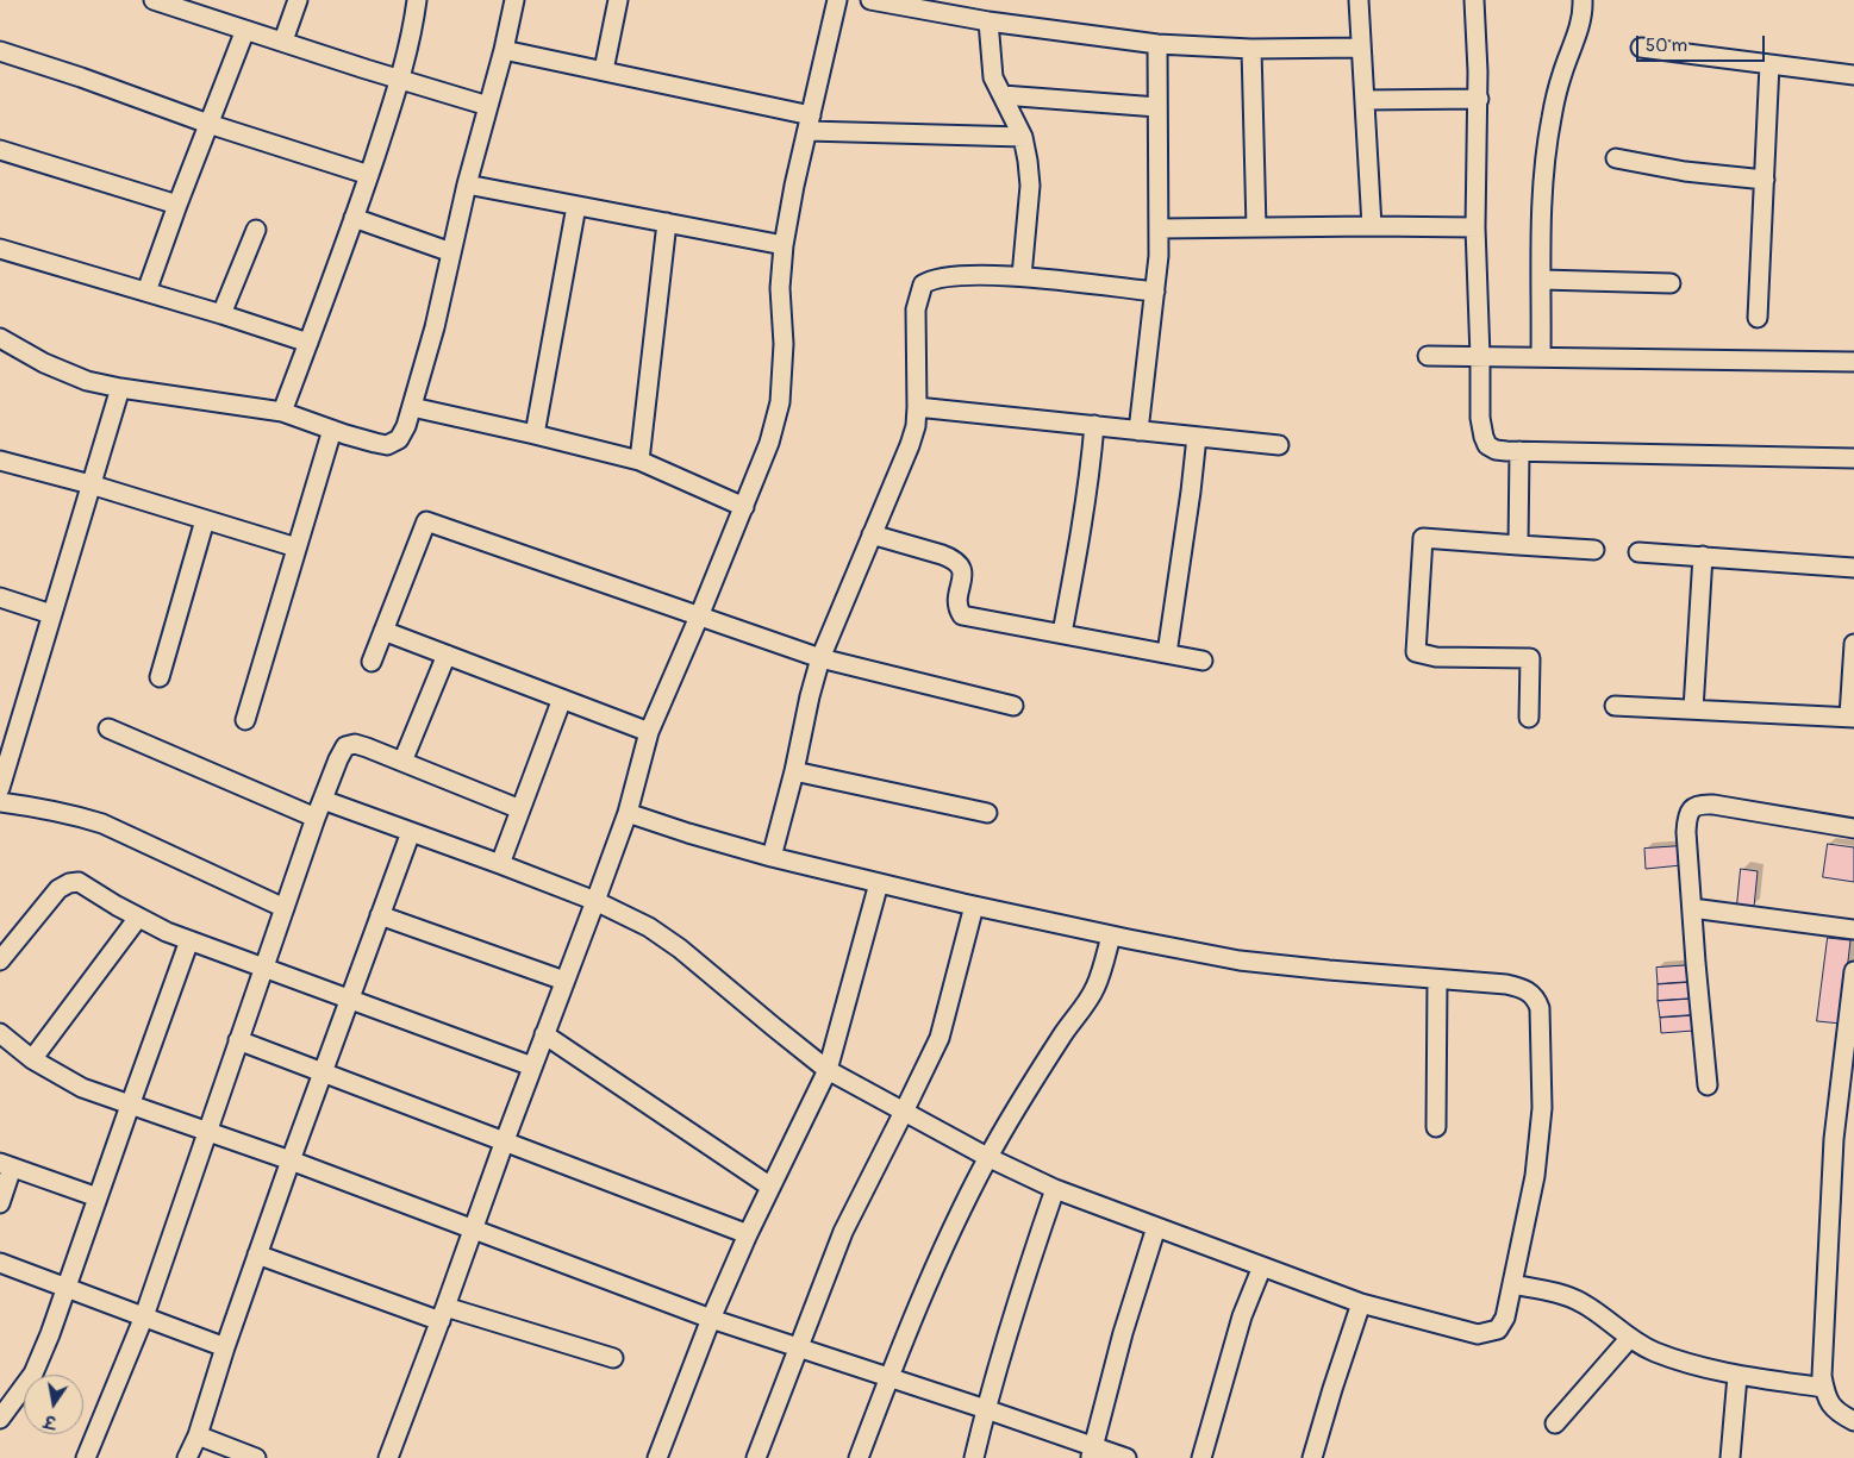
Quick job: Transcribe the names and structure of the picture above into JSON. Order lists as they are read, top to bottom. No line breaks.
{"scale_bar":"50 m","north":"bottom"}
